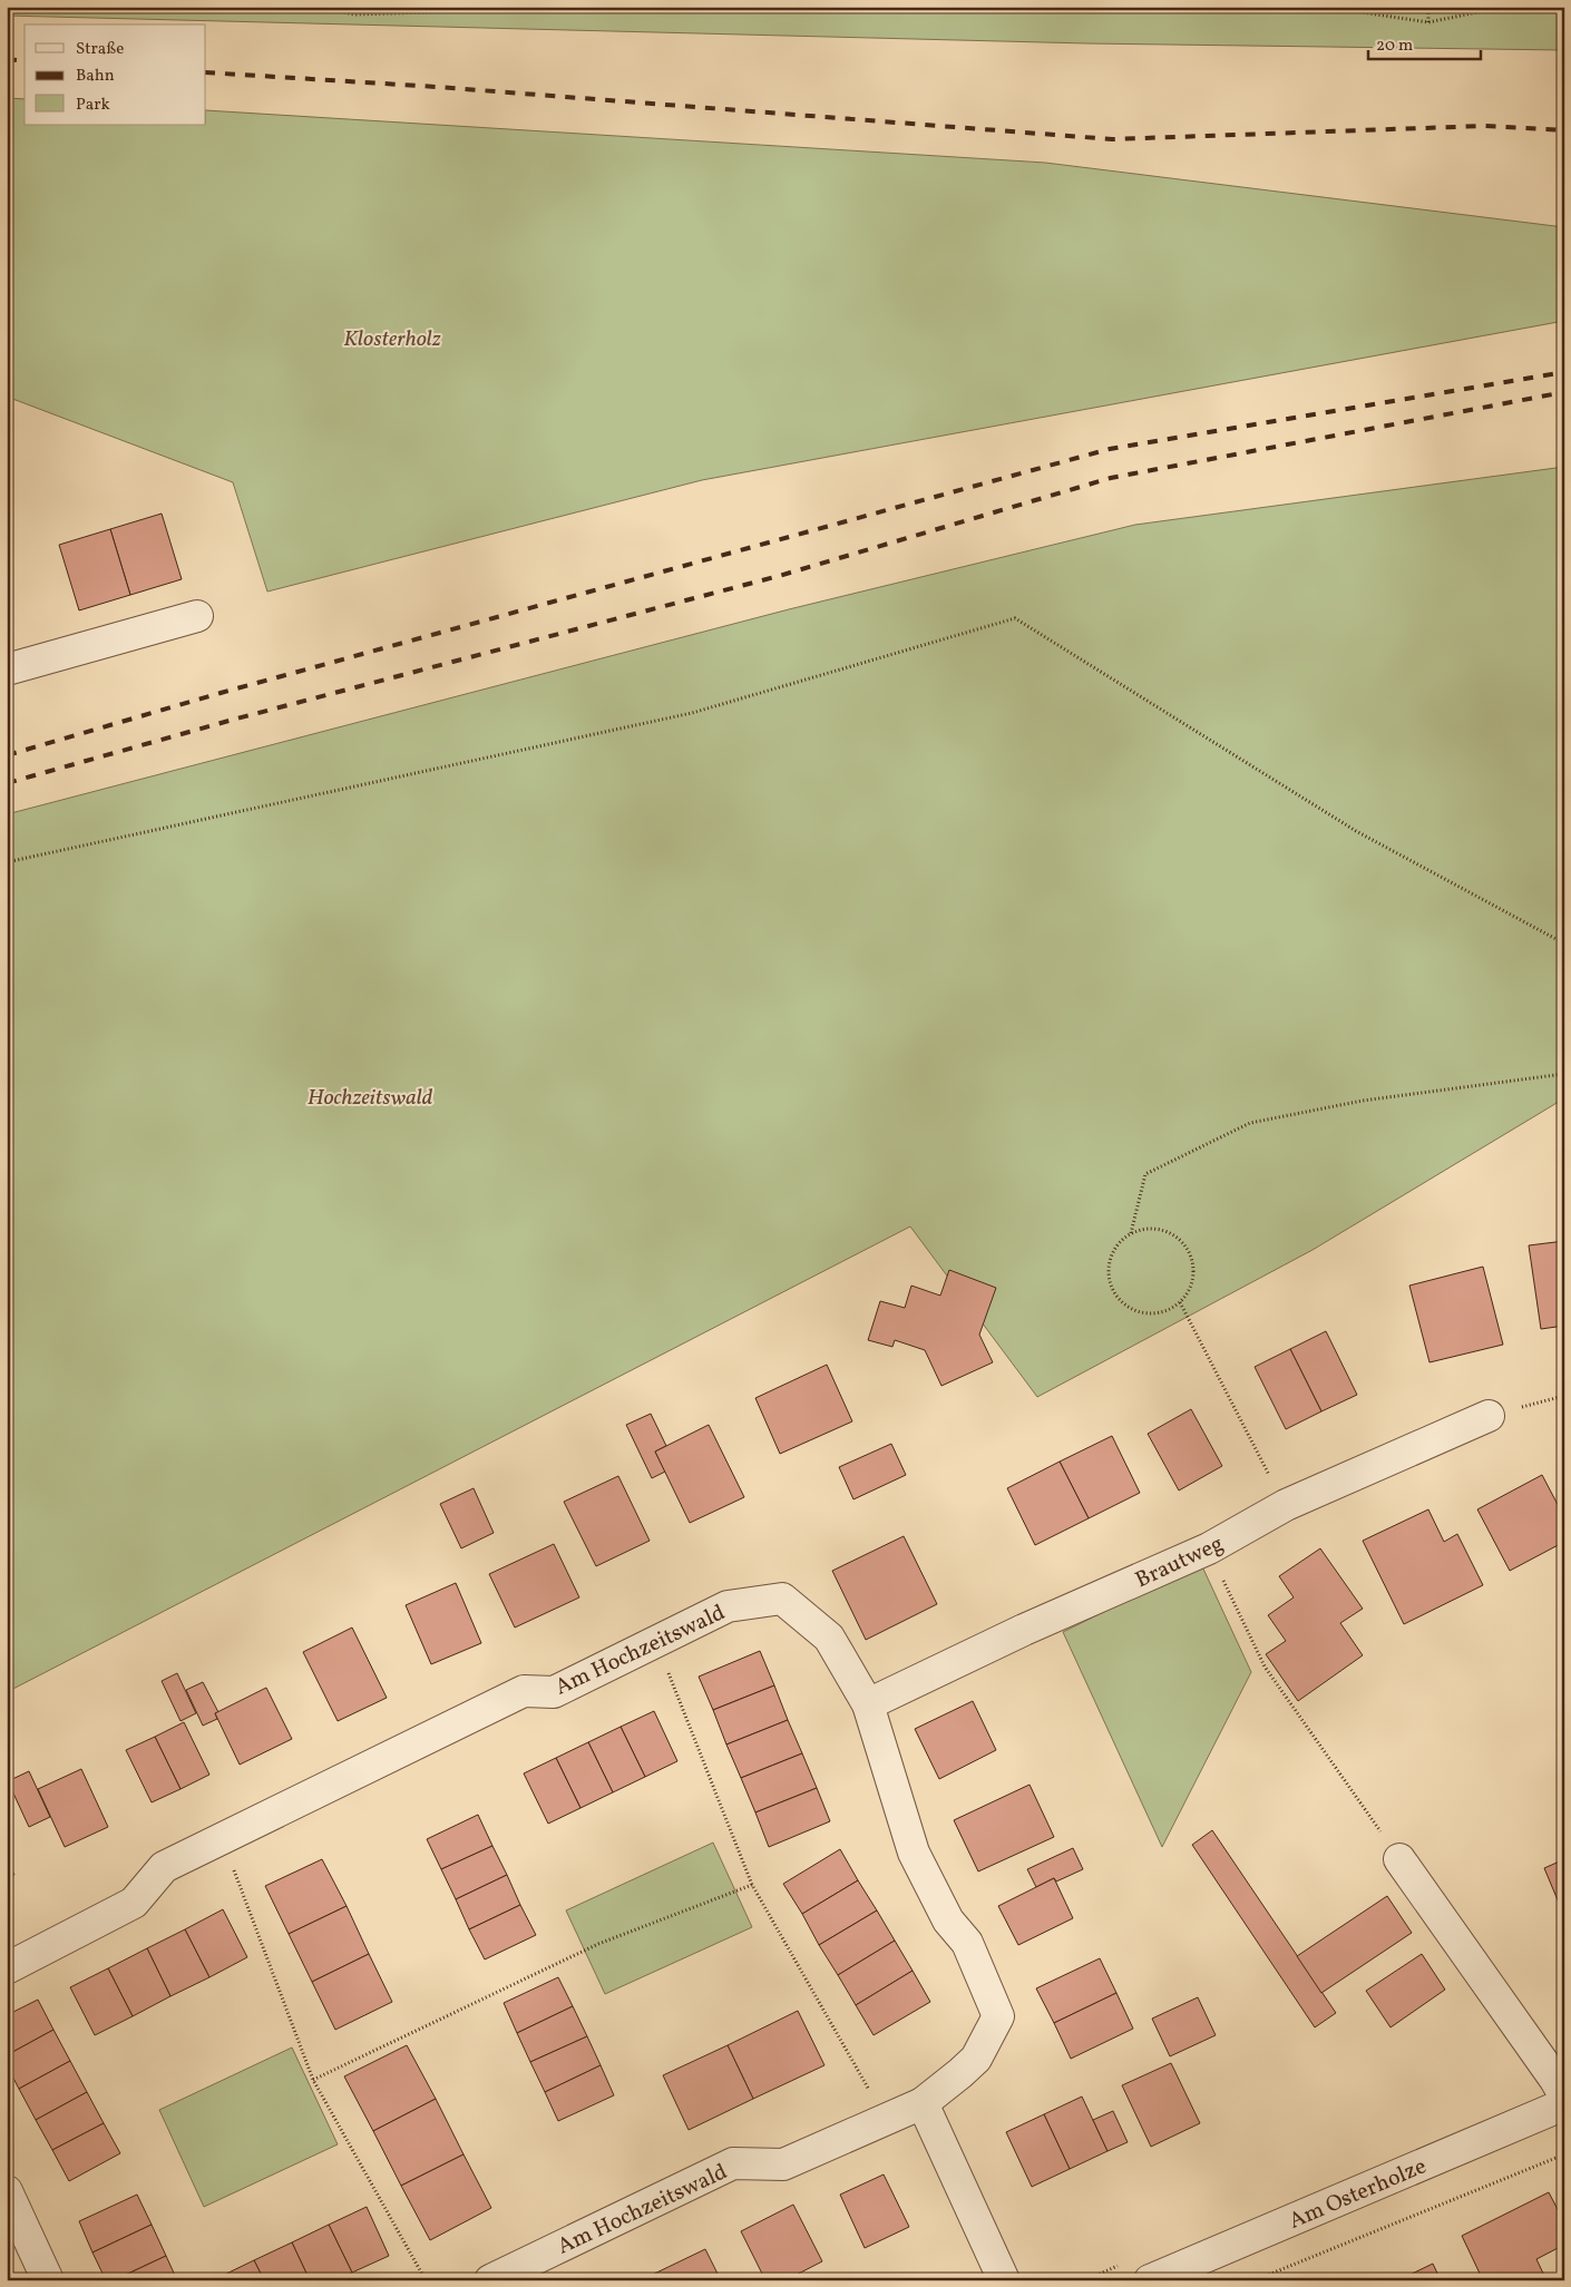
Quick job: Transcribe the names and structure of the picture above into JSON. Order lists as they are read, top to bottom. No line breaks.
{"streets":{"street":["Brautweg","Am Hochzeitswald","Am Osterholze"]},"crossings":[["Brautweg","Am Hochzeitswald"]],"parks":["Klosterholz","Hochzeitswald"],"legend":["Straße","Bahn","Park"],"scale_bar":"20 m"}
